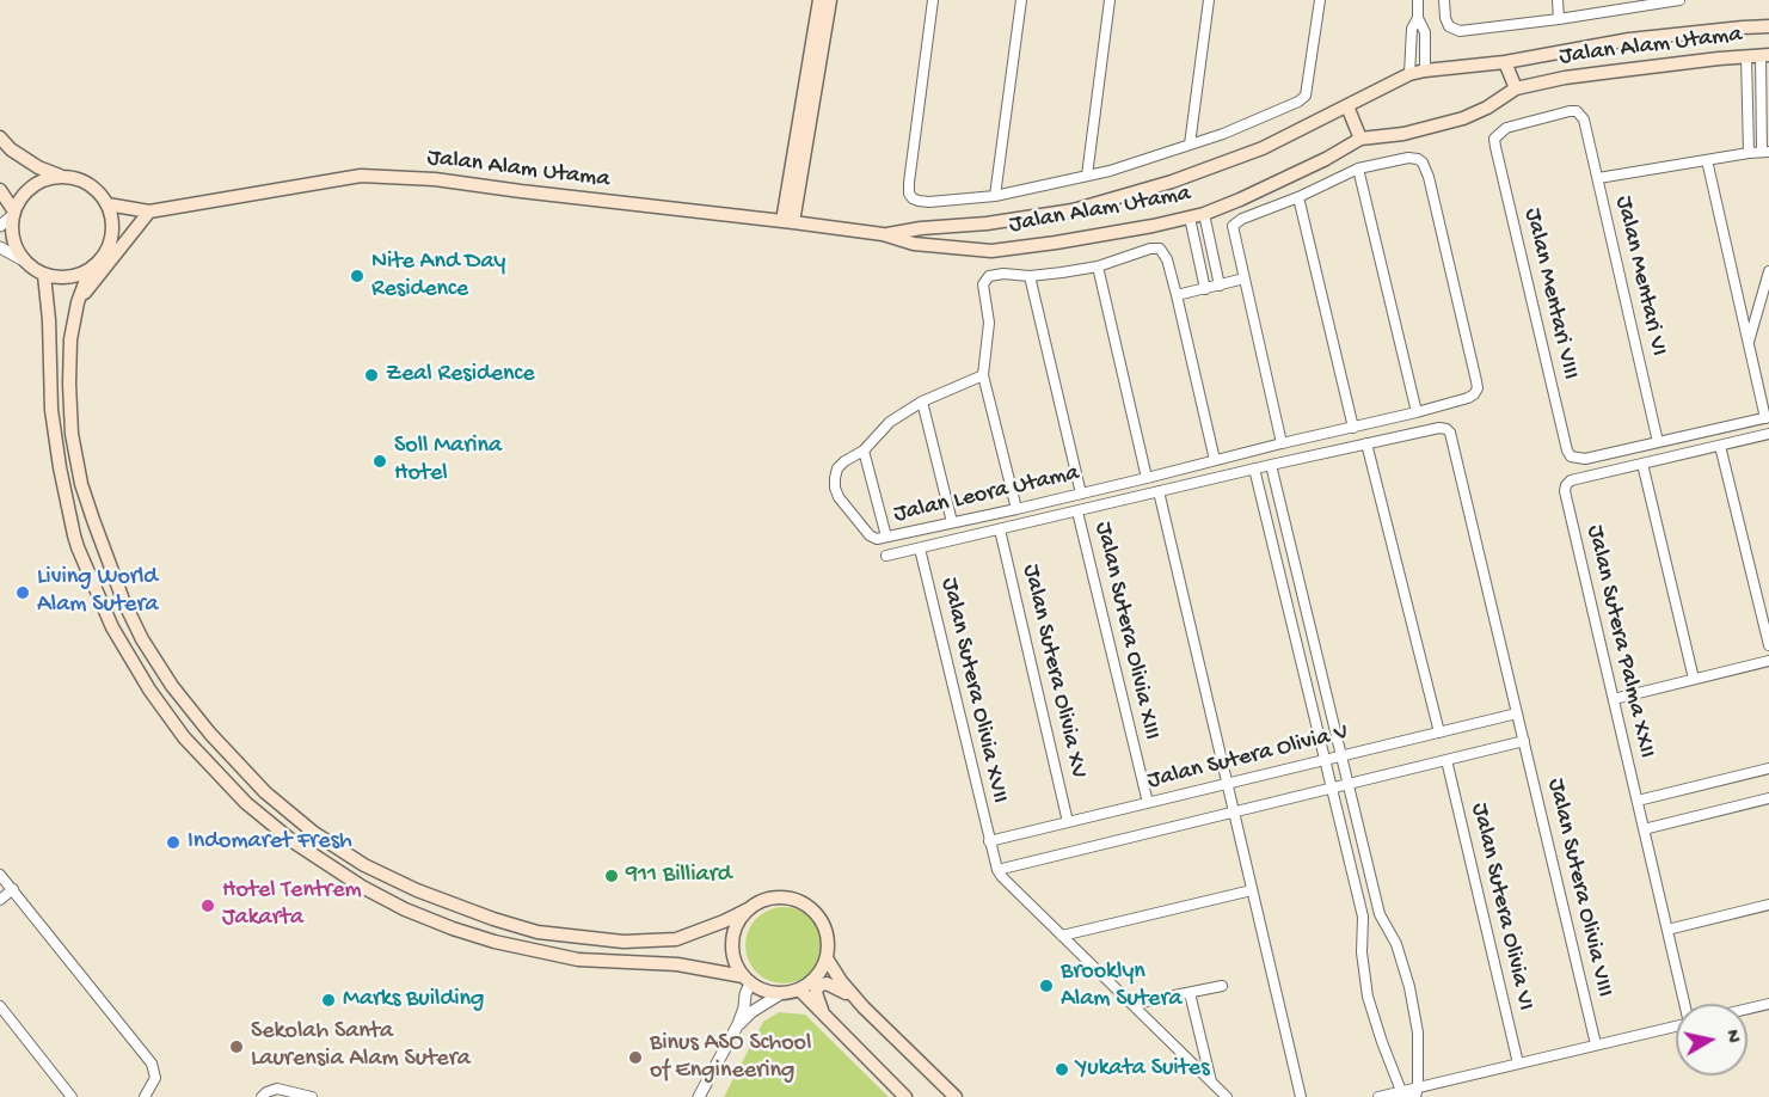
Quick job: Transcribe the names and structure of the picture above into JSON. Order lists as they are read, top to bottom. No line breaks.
{"streets":{"main road":["Jalan Alam Utama"],"street":["Jalan Mentari VI","Jalan Mentari VIII","Jalan Leora Utama","Jalan Sutera Olivia XIII","Jalan Sutera Palma XXII","Jalan Sutera Olivia XV","Jalan Sutera Olivia XVII","Jalan Sutera Olivia V","Jalan Sutera Olivia VIII","Jalan Sutera Olivia VI"]},"crossings":[["Jalan Mentari VI","Jalan Mentari VIII"],["Jalan Sutera Olivia XIII","Jalan Sutera Olivia V"],["Jalan Sutera Olivia XV","Jalan Sutera Olivia V"],["Jalan Sutera Olivia XVII","Jalan Sutera Olivia V"],["Jalan Sutera Olivia V","Jalan Sutera Olivia VIII"],["Jalan Sutera Olivia V","Jalan Sutera Olivia VI"]],"places":["Nite And Day Residence","Zeal Residence","Soll Marina Hotel","Living World Alam Sutera","Indomaret Fresh","911 Billiard","Hotel Tentrem Jakarta","Brooklyn Alam Sutera","Marks Building","Sekolah Santa Laurensia Alam Sutera","Binus ASO School of Engineering","Yukata Suites"],"north":"right"}
